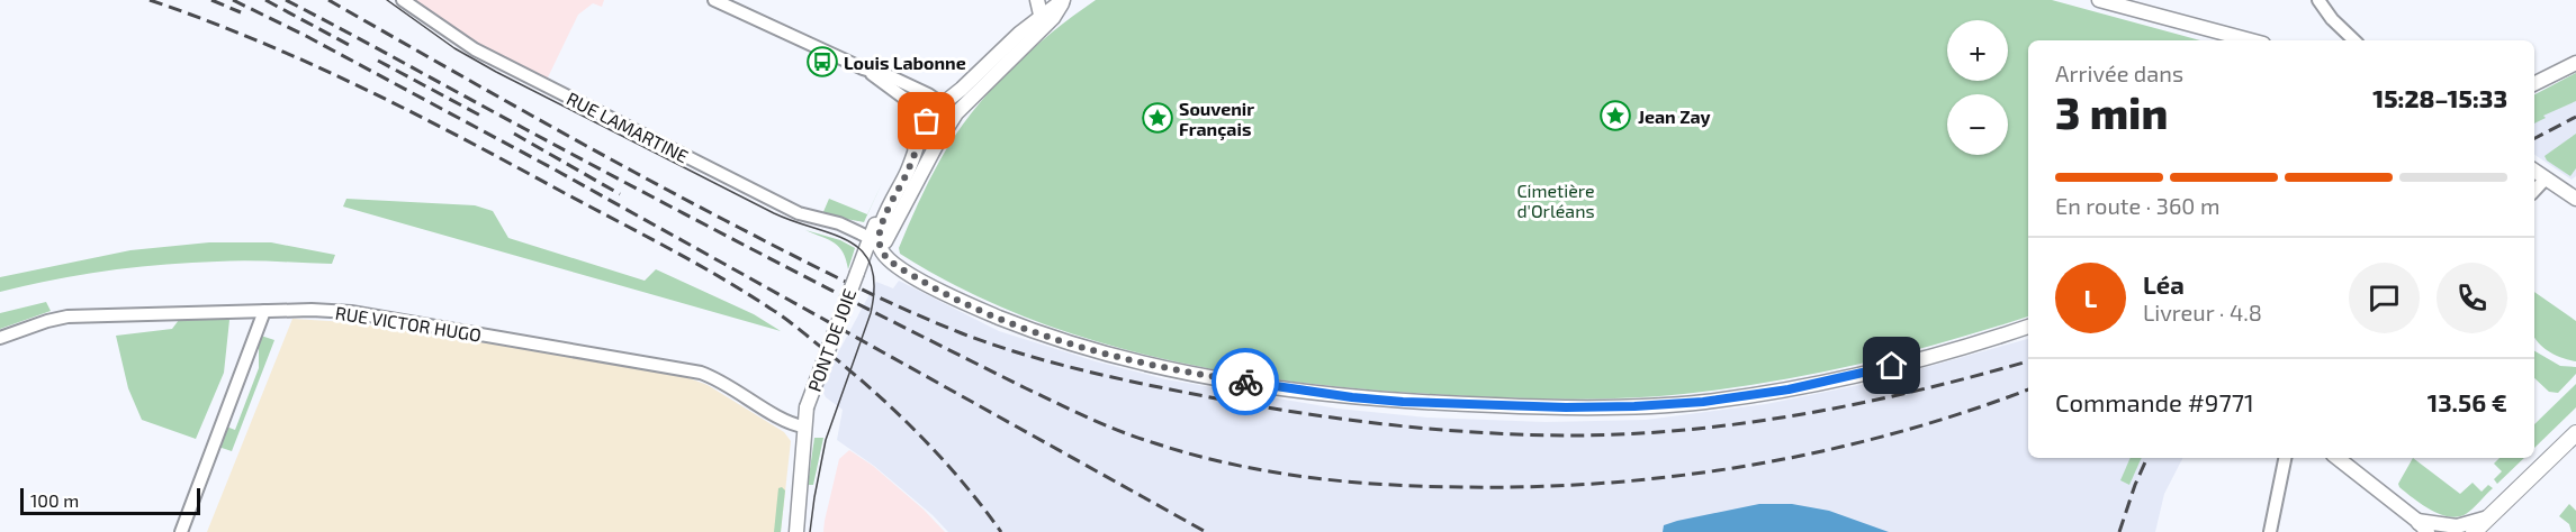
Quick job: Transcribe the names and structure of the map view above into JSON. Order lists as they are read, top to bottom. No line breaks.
{"streets":{"street":["RUE LAMARTINE","RUE VICTOR HUGO","PONT DE JOIE"]},"crossings":[["RUE VICTOR HUGO","PONT DE JOIE"]],"parks":["Cimetière d'Orléans"],"places":{"bus stop":["Louis Labonne"],"place":["Jean Zay","Souvenir Français"]},"scale_bar":"100 m","page":{"map_buttons":["+","−"],"heading":["3 min","Arrivée dans","15:28–15:33"],"panel":["Léa","Livreur · 4.8","Commande #9771","13.56 €"],"bar":"En route · 360 m","round":"L","scale":"100 m"}}
